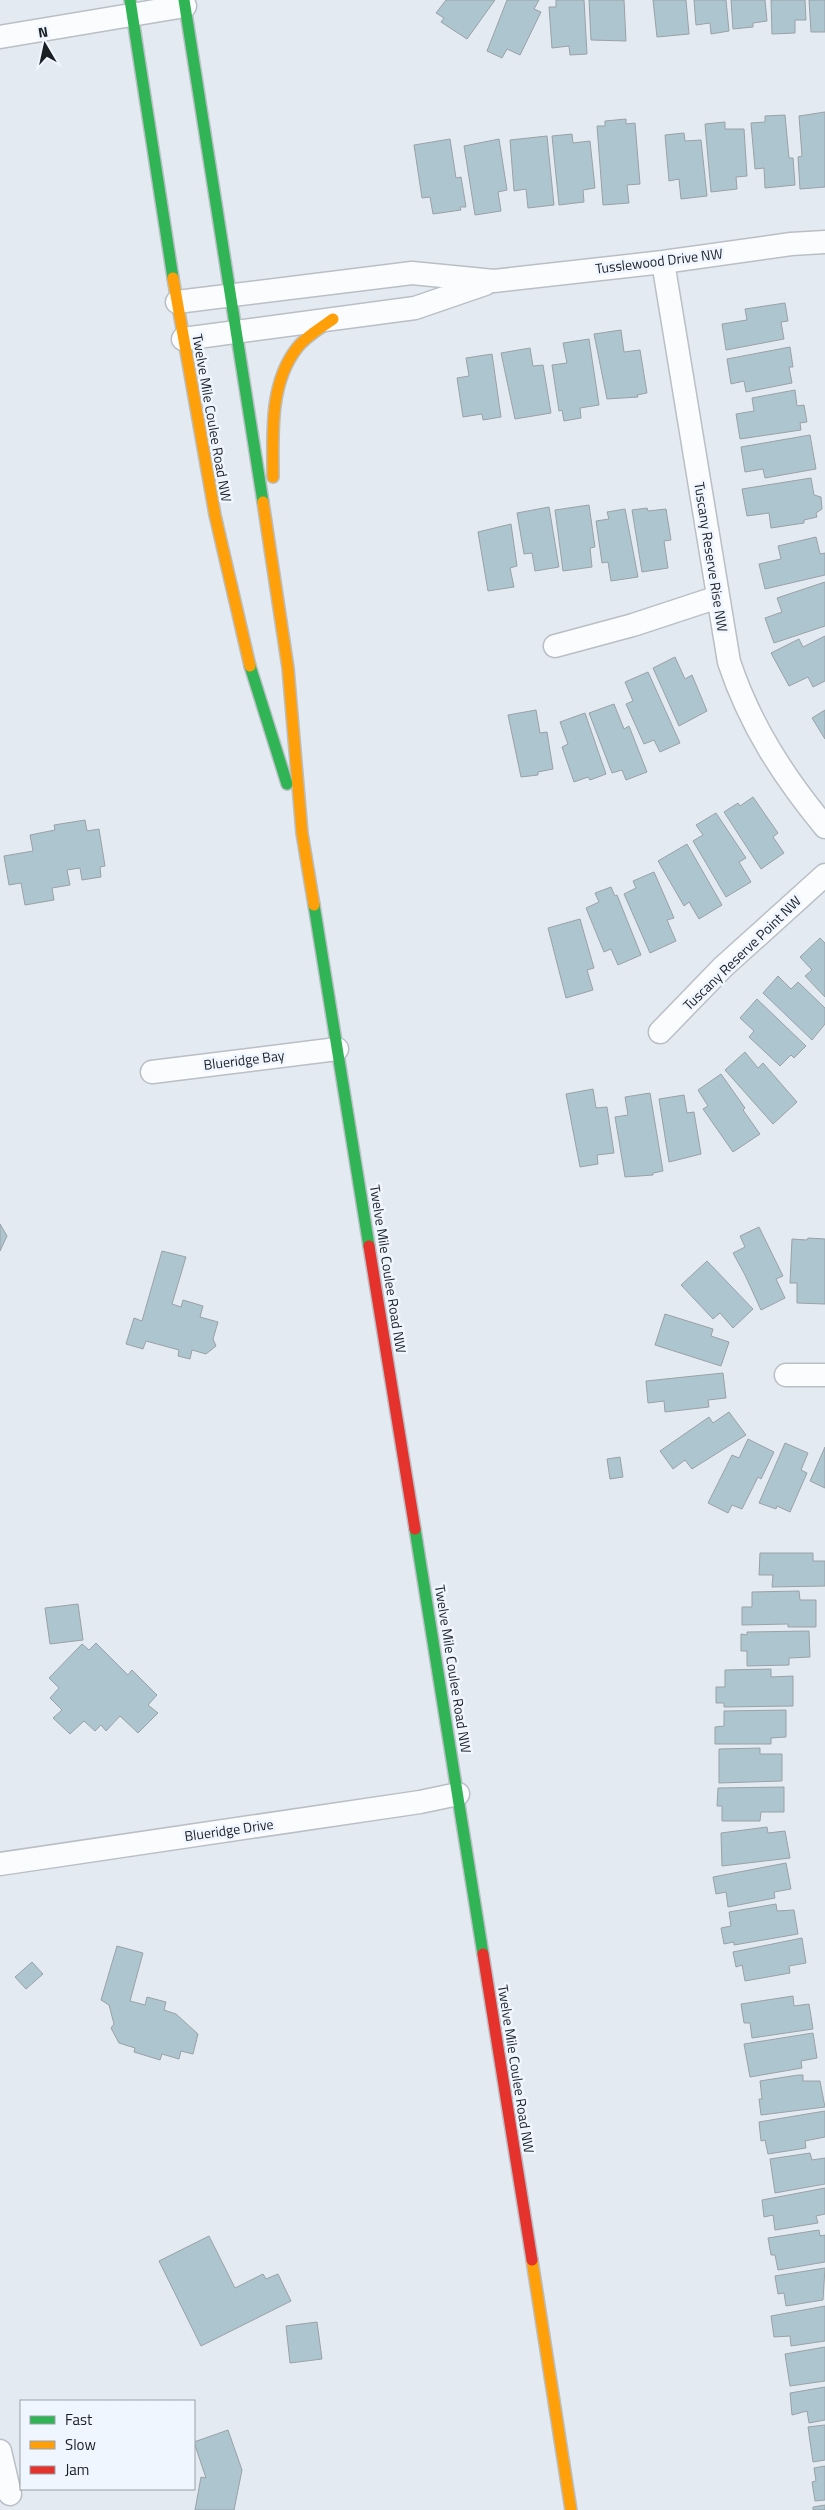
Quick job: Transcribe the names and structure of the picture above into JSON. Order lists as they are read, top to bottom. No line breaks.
{"streets":{"street":["Tusslewood Drive NW","Twelve Mile Coulee Road NW","Tuscany Reserve Rise NW","Tuscany Reserve Point NW","Blueridge Bay","Blueridge Drive"]},"crossings":[["Tusslewood Drive NW","Twelve Mile Coulee Road NW"],["Tusslewood Drive NW","Tuscany Reserve Rise NW"],["Twelve Mile Coulee Road NW","Blueridge Bay"],["Twelve Mile Coulee Road NW","Blueridge Drive"]],"legend":["Fast","Slow","Jam"],"north":"top"}
